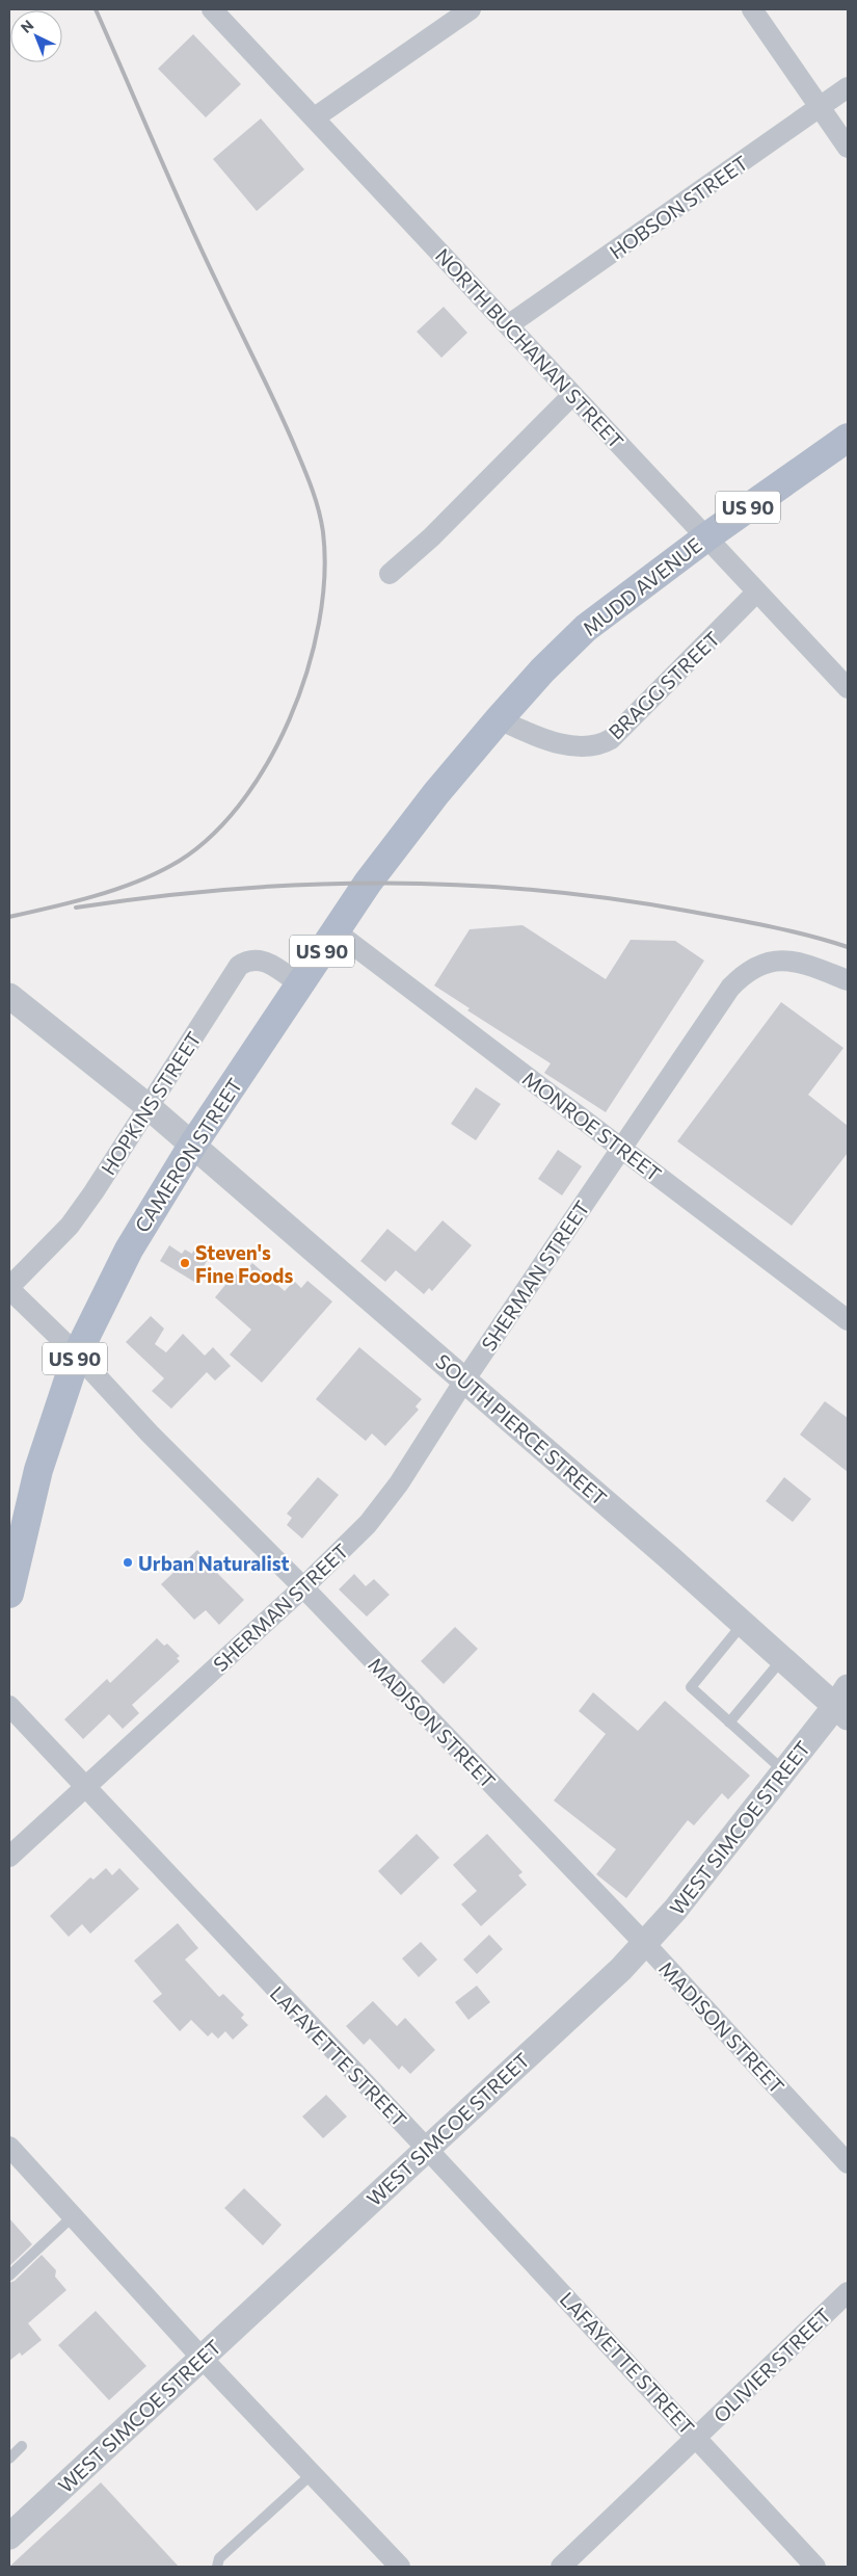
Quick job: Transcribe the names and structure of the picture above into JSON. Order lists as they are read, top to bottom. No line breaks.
{"streets":{"main road":["US 90","MUDD AVENUE","CAMERON STREET"],"street":["HOBSON STREET","NORTH BUCHANAN STREET","BRAGG STREET","HOPKINS STREET","MONROE STREET","SHERMAN STREET","SOUTH PIERCE STREET","MADISON STREET","WEST SIMCOE STREET","LAFAYETTE STREET","OLIVIER STREET"]},"crossings":[["HOBSON STREET","NORTH BUCHANAN STREET"],["NORTH BUCHANAN STREET","MUDD AVENUE"],["NORTH BUCHANAN STREET","BRAGG STREET"],["MUDD AVENUE","BRAGG STREET"],["MUDD AVENUE","CAMERON STREET"],["HOPKINS STREET","CAMERON STREET"],["HOPKINS STREET","SOUTH PIERCE STREET"],["HOPKINS STREET","MADISON STREET"],["MONROE STREET","CAMERON STREET"],["MONROE STREET","SHERMAN STREET"],["CAMERON STREET","SOUTH PIERCE STREET"],["CAMERON STREET","MADISON STREET"],["SHERMAN STREET","SOUTH PIERCE STREET"],["SHERMAN STREET","MADISON STREET"],["SHERMAN STREET","LAFAYETTE STREET"],["SOUTH PIERCE STREET","WEST SIMCOE STREET"],["MADISON STREET","WEST SIMCOE STREET"],["WEST SIMCOE STREET","LAFAYETTE STREET"],["LAFAYETTE STREET","OLIVIER STREET"]],"places":["Steven's Fine Foods","Urban Naturalist"],"north":"top left"}
